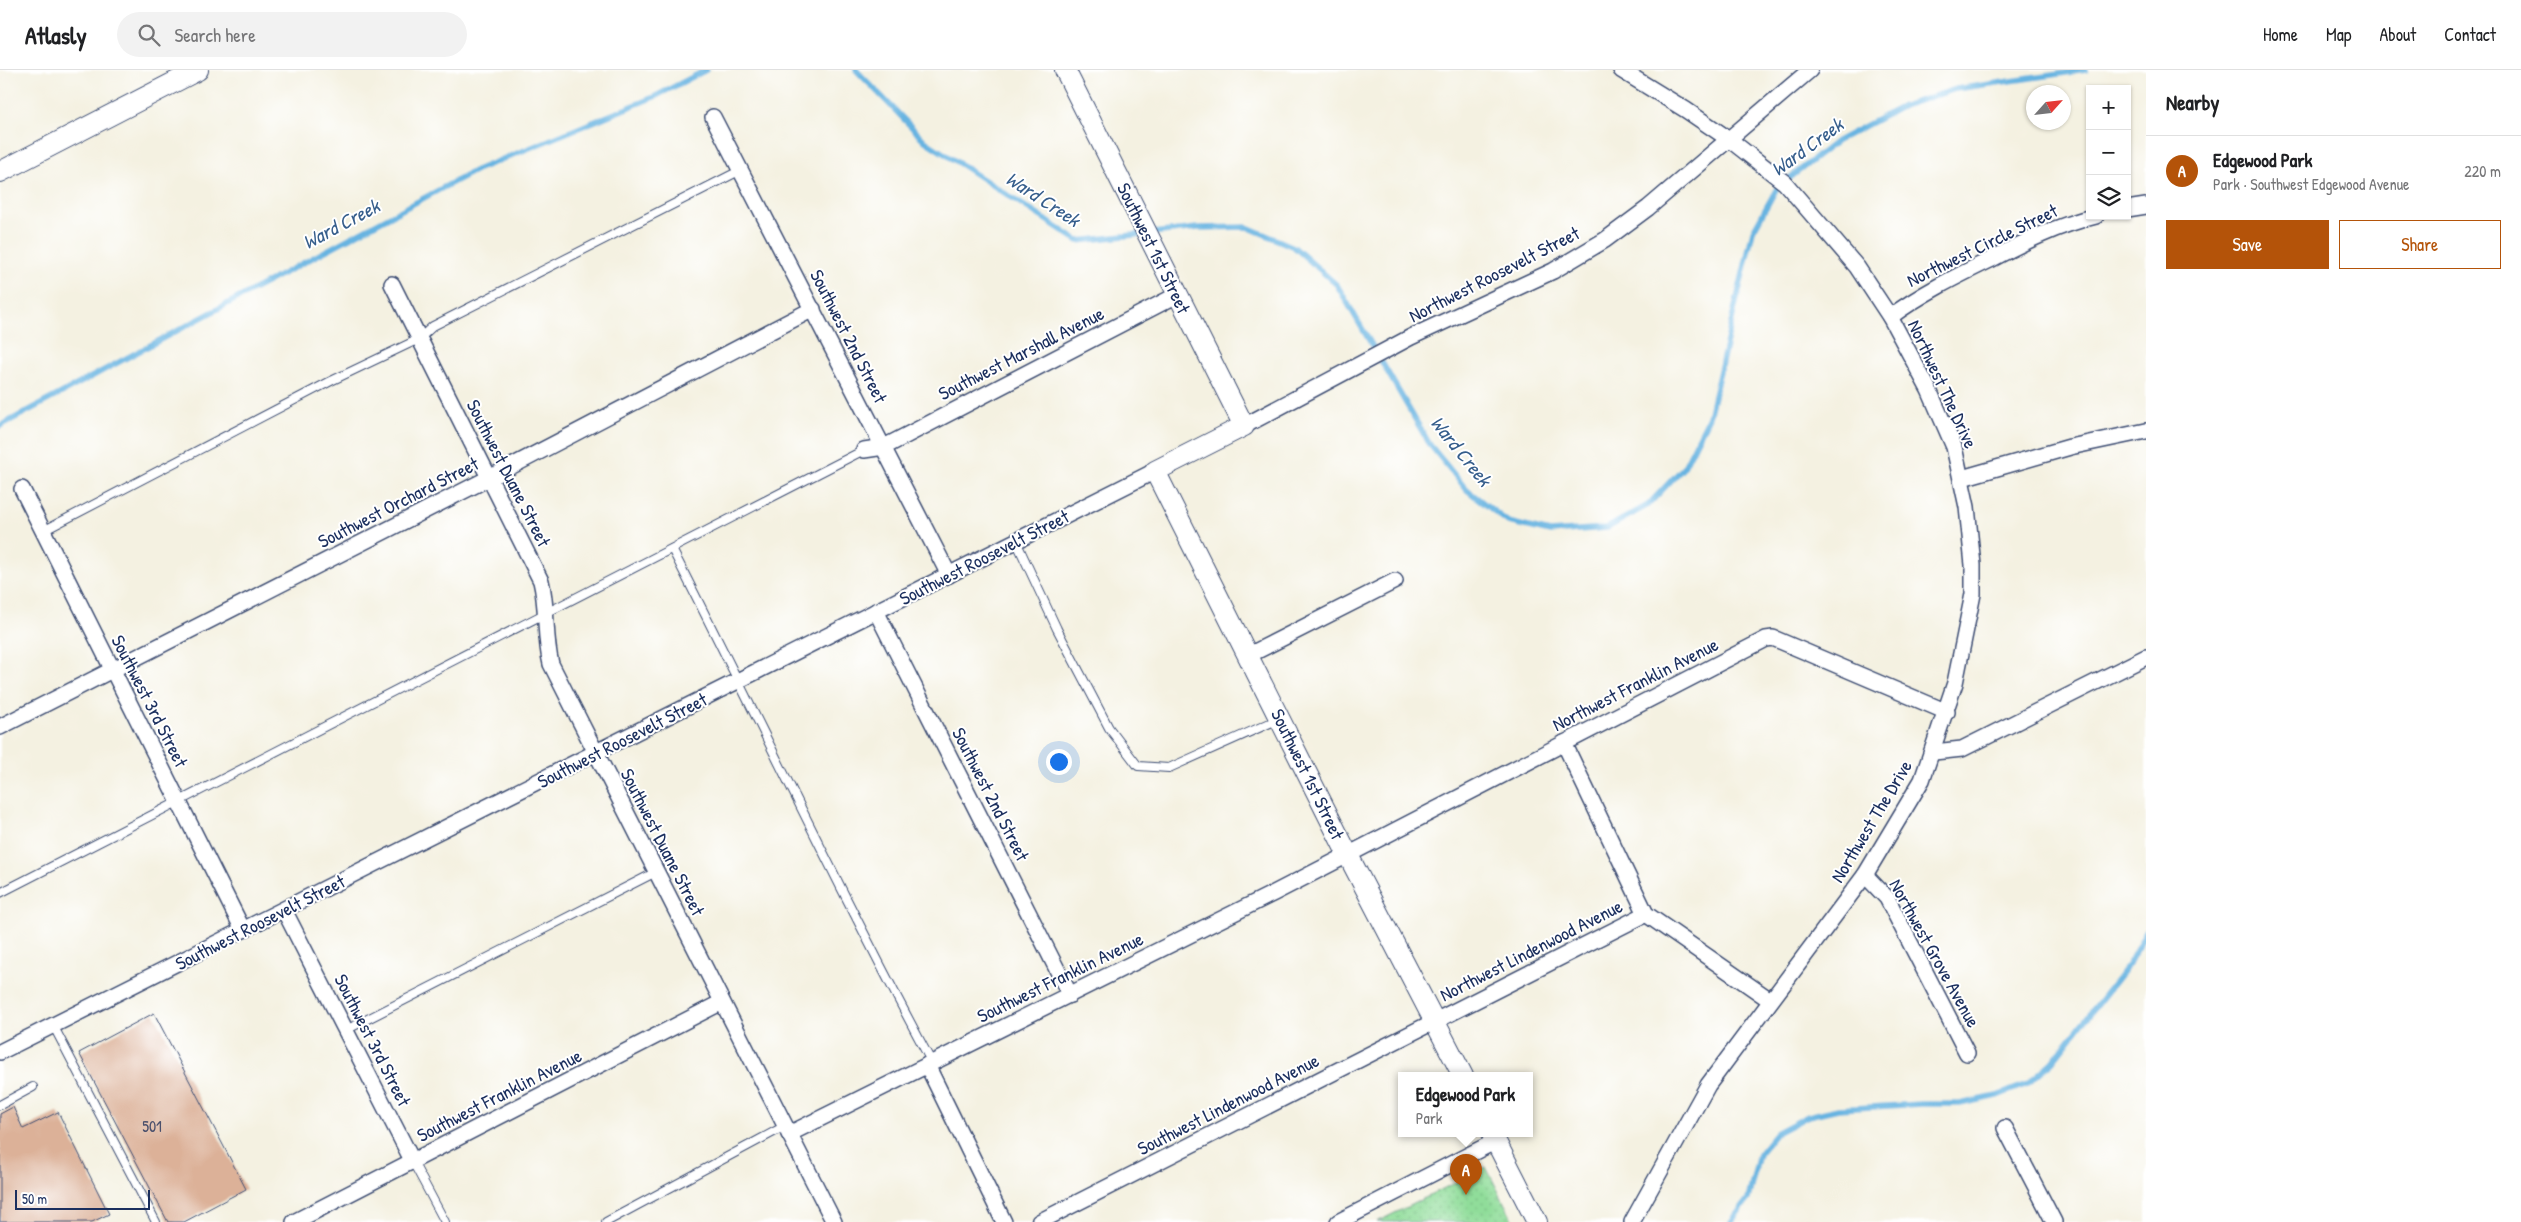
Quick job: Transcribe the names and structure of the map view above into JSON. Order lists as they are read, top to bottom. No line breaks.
{"streets":{"street":["Northwest Circle Street","Southwest 1st Street","Northwest Roosevelt Street","Southwest 2nd Street","Southwest Marshall Avenue","Northwest The Drive","Southwest Duane Street","Southwest Orchard Street","Southwest Roosevelt Street","Northwest Franklin Avenue","Southwest 3rd Street","Northwest Lindenwood Avenue","Northwest Grove Avenue","Southwest Franklin Avenue","Southwest Lindenwood Avenue"]},"crossings":[["Northwest Circle Street","Northwest The Drive"],["Southwest 1st Street","Northwest Roosevelt Street"],["Southwest 1st Street","Southwest Marshall Avenue"],["Southwest 1st Street","Southwest Roosevelt Street"],["Southwest 1st Street","Northwest Franklin Avenue"],["Southwest 1st Street","Northwest Lindenwood Avenue"],["Southwest 1st Street","Southwest Franklin Avenue"],["Southwest 1st Street","Southwest Lindenwood Avenue"],["Northwest Roosevelt Street","Northwest The Drive"],["Northwest Roosevelt Street","Southwest Roosevelt Street"],["Southwest 2nd Street","Southwest Marshall Avenue"],["Southwest 2nd Street","Southwest Orchard Street"],["Southwest 2nd Street","Southwest Roosevelt Street"],["Southwest 2nd Street","Southwest Franklin Avenue"],["Northwest The Drive","Northwest Franklin Avenue"],["Northwest The Drive","Northwest Grove Avenue"],["Southwest Duane Street","Southwest Orchard Street"],["Southwest Duane Street","Southwest Roosevelt Street"],["Southwest Duane Street","Southwest Franklin Avenue"],["Southwest Orchard Street","Southwest 3rd Street"],["Southwest Roosevelt Street","Southwest 3rd Street"],["Northwest Franklin Avenue","Southwest Franklin Avenue"],["Southwest 3rd Street","Southwest Franklin Avenue"],["Northwest Lindenwood Avenue","Southwest Lindenwood Avenue"]],"water":["Ward Creek"],"house_numbers":["501"],"scale_bar":"50 m","north":"top right","page":{"header":"Atlasly","search":"Search here","nav":["Home","Map","About","Contact"],"heading":"Nearby","map_buttons":["+","−"],"list":[{"mark":"A","name":"Edgewood Park","note":"Park · Southwest Edgewood Avenue","value":"220 m"}],"buttons":["Save","Share"],"popup":["Edgewood Park","Park"],"pins":"A","scale":"50 m"}}
